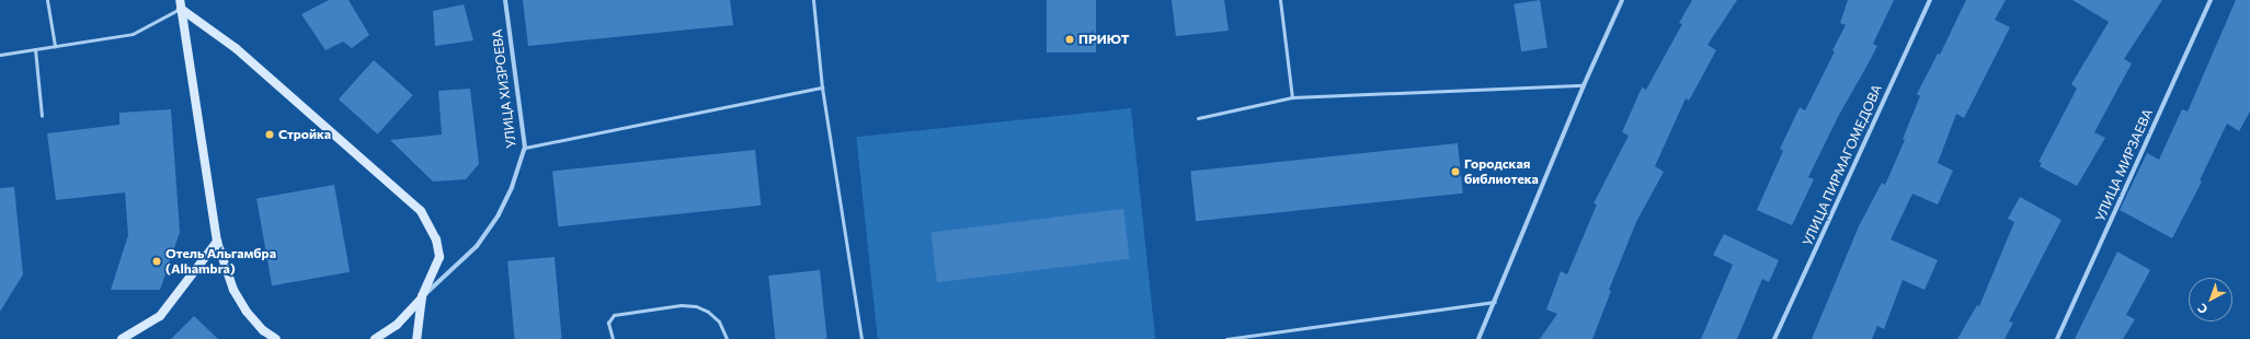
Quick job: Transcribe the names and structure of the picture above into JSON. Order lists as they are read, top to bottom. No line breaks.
{"streets":{"street":["УЛИЦА ХИЗРОЕВА","УЛИЦА ПИРМАГОМЕДОВА","УЛИЦА МИРЗАЕВА"]},"places":["ПРИЮТ","Стройка","Городская библиотека","Отель Альгамбра (Alhambra)"],"north":"bottom left"}
